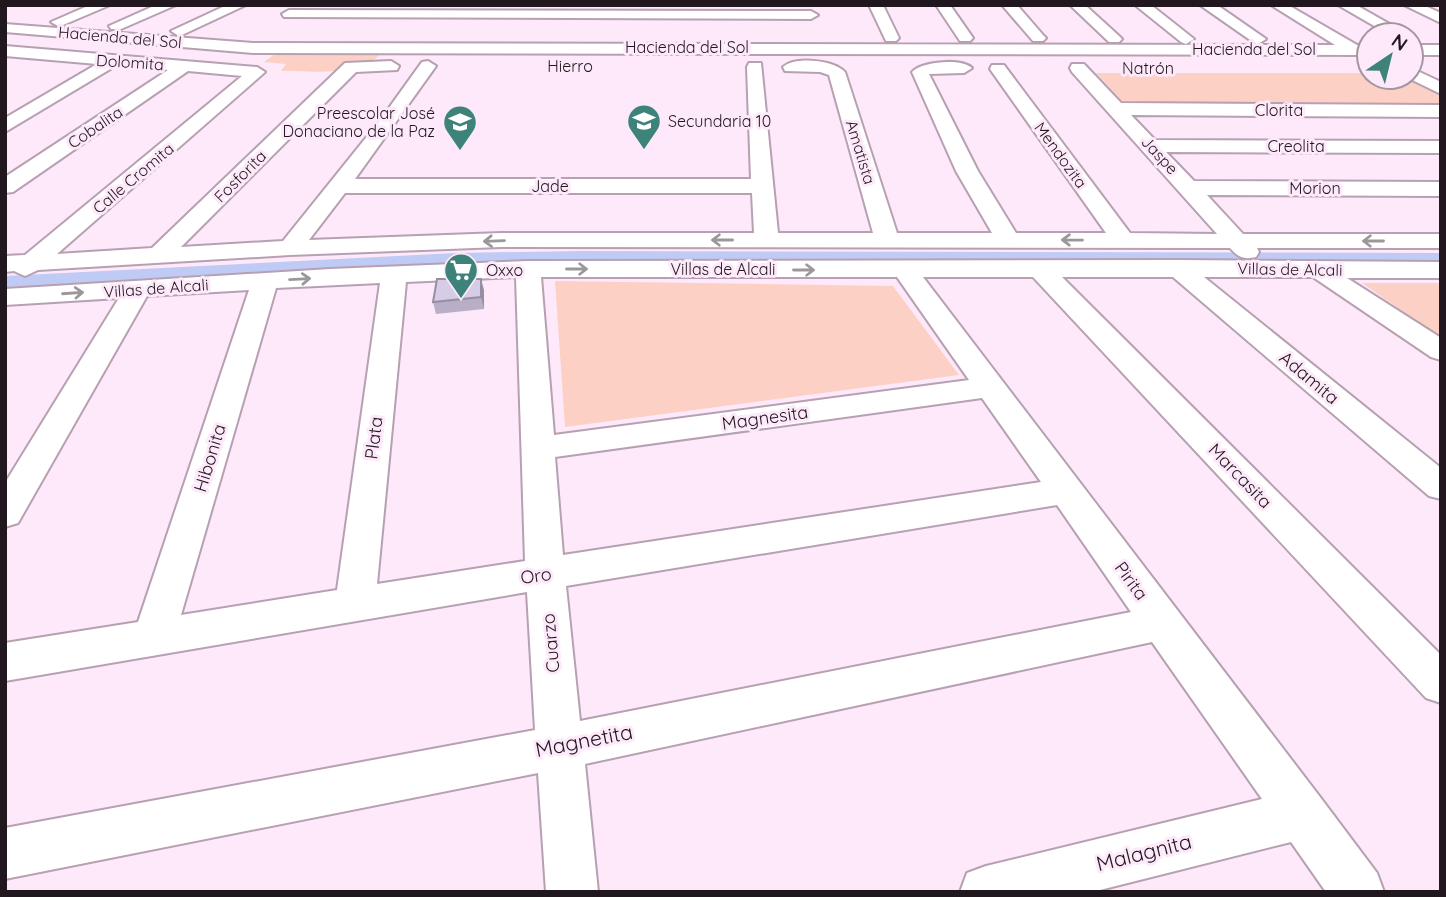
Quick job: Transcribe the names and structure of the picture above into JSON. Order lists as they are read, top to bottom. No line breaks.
{"streets":{"street":["Hacienda del Sol","Dolomita","Natrón","Clorita","Cobalita","Creolita","Amatista","Mendozita","Jaspe","Fosforita","Calle Cromita","Jade","Morion","Villas de Alcali","Adamita","Magnesita","Plata","Hibonita","Marcasita","Oro","Pirita","Cuarzo","Magnetita","Malagnita"]},"crossings":[["Dolomita","Cobalita"],["Dolomita","Calle Cromita"],["Natrón","Jaspe"],["Clorita","Jaspe"],["Creolita","Jaspe"],["Amatista","Jade"],["Amatista","Villas de Alcali"],["Amatista","Pirita"],["Mendozita","Villas de Alcali"],["Jaspe","Morion"],["Jaspe","Villas de Alcali"],["Fosforita","Jade"],["Fosforita","Villas de Alcali"],["Calle Cromita","Villas de Alcali"],["Villas de Alcali","Adamita"],["Villas de Alcali","Plata"],["Villas de Alcali","Hibonita"],["Villas de Alcali","Marcasita"],["Villas de Alcali","Pirita"],["Villas de Alcali","Cuarzo"],["Magnesita","Pirita"],["Magnesita","Cuarzo"],["Plata","Oro"],["Hibonita","Oro"],["Oro","Pirita"],["Oro","Cuarzo"],["Pirita","Magnetita"],["Pirita","Malagnita"],["Cuarzo","Magnetita"]],"places":{"school or university":["Secundaria 10","Preescolar José Donaciano de la Paz"],"supermarket":["Oxxo"]},"north":"top right"}
